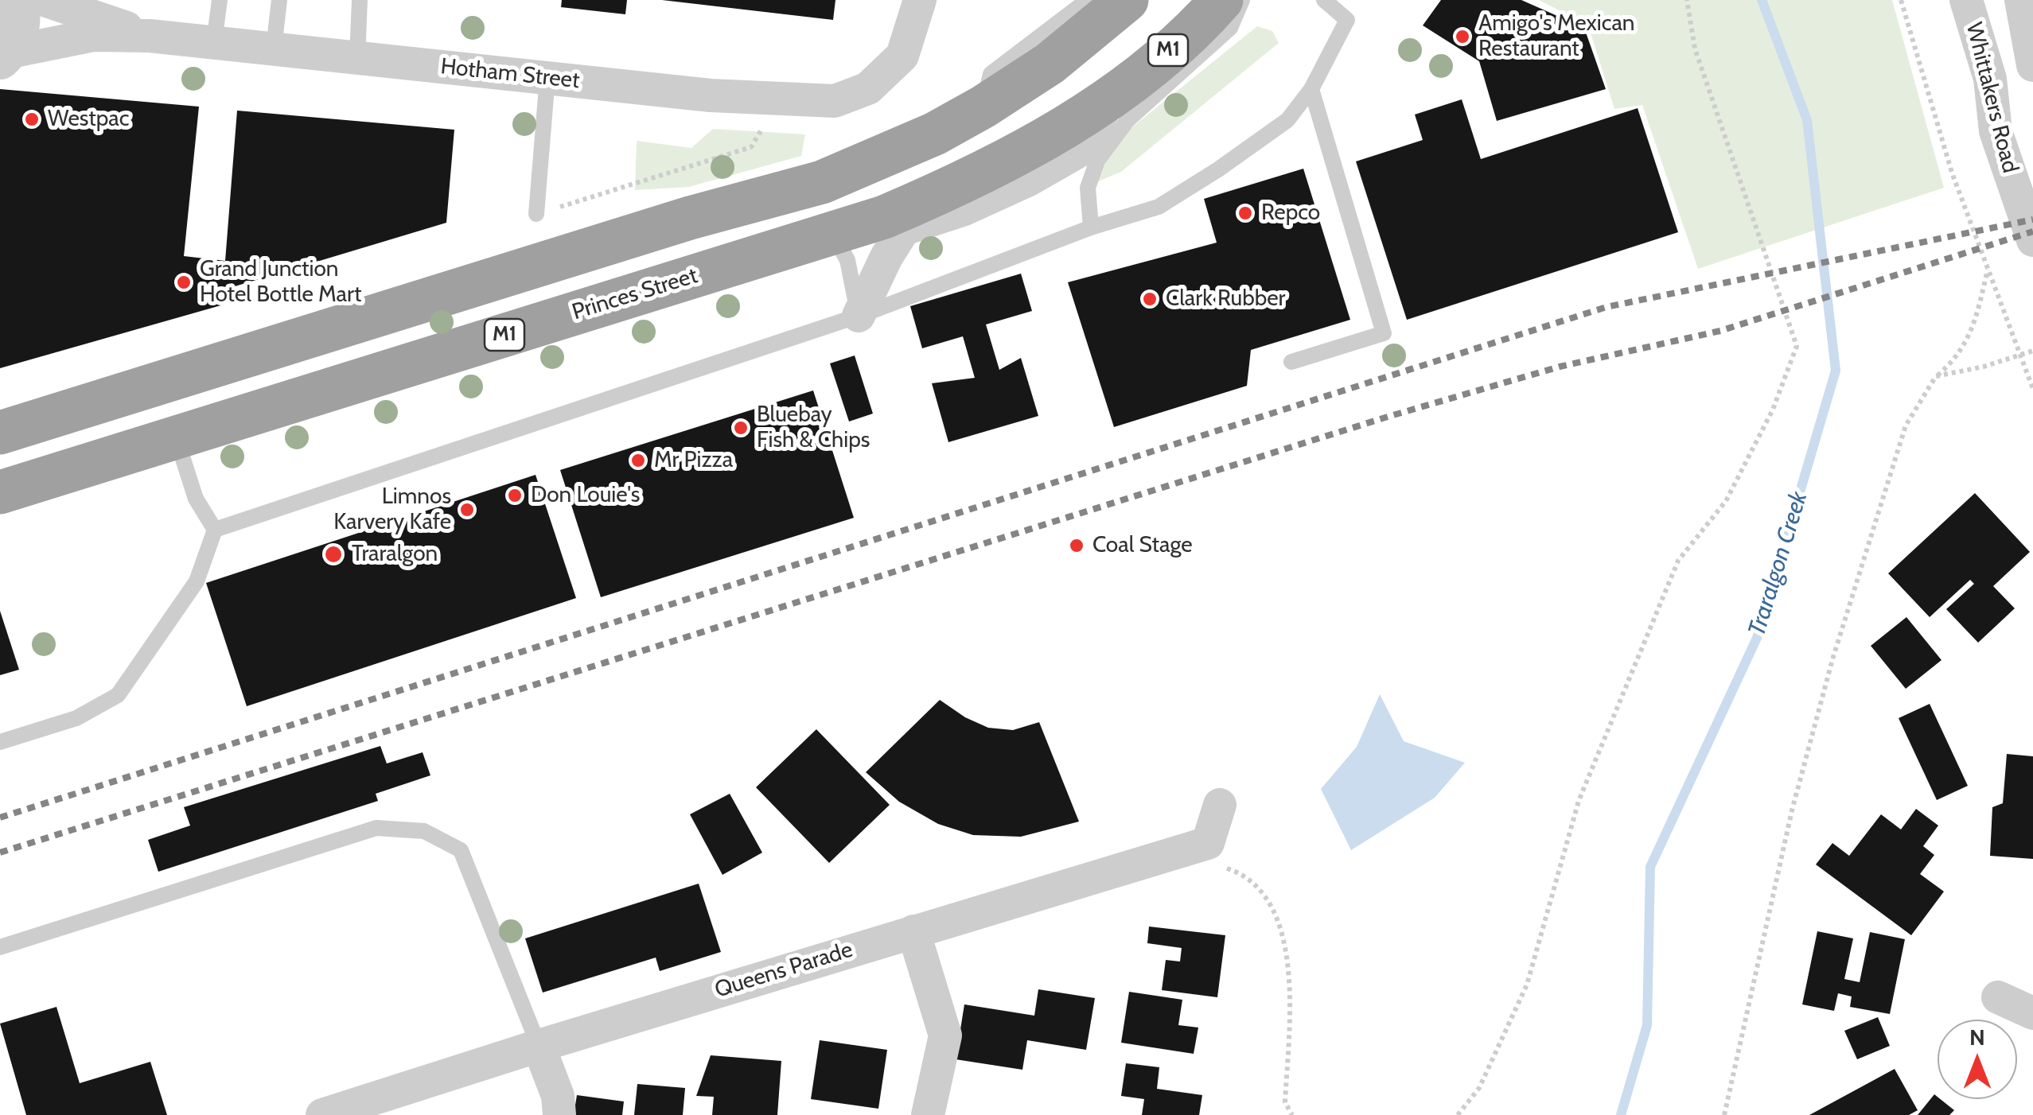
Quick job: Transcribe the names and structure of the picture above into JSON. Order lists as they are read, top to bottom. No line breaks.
{"streets":{"highway":["M1","Princes Street"],"street":["Hotham Street","Whittakers Road","Queens Parade"]},"water":["Traralgon Creek"],"places":["Amigo's Mexican Restaurant","Westpac","Repco","Grand Junction Hotel Bottle Mart","Clark Rubber","Bluebay Fish & Chips","Mr Pizza","Don Louie's","Limnos Karvery Kafe","Coal Stage","Traralgon"],"north":"top"}
